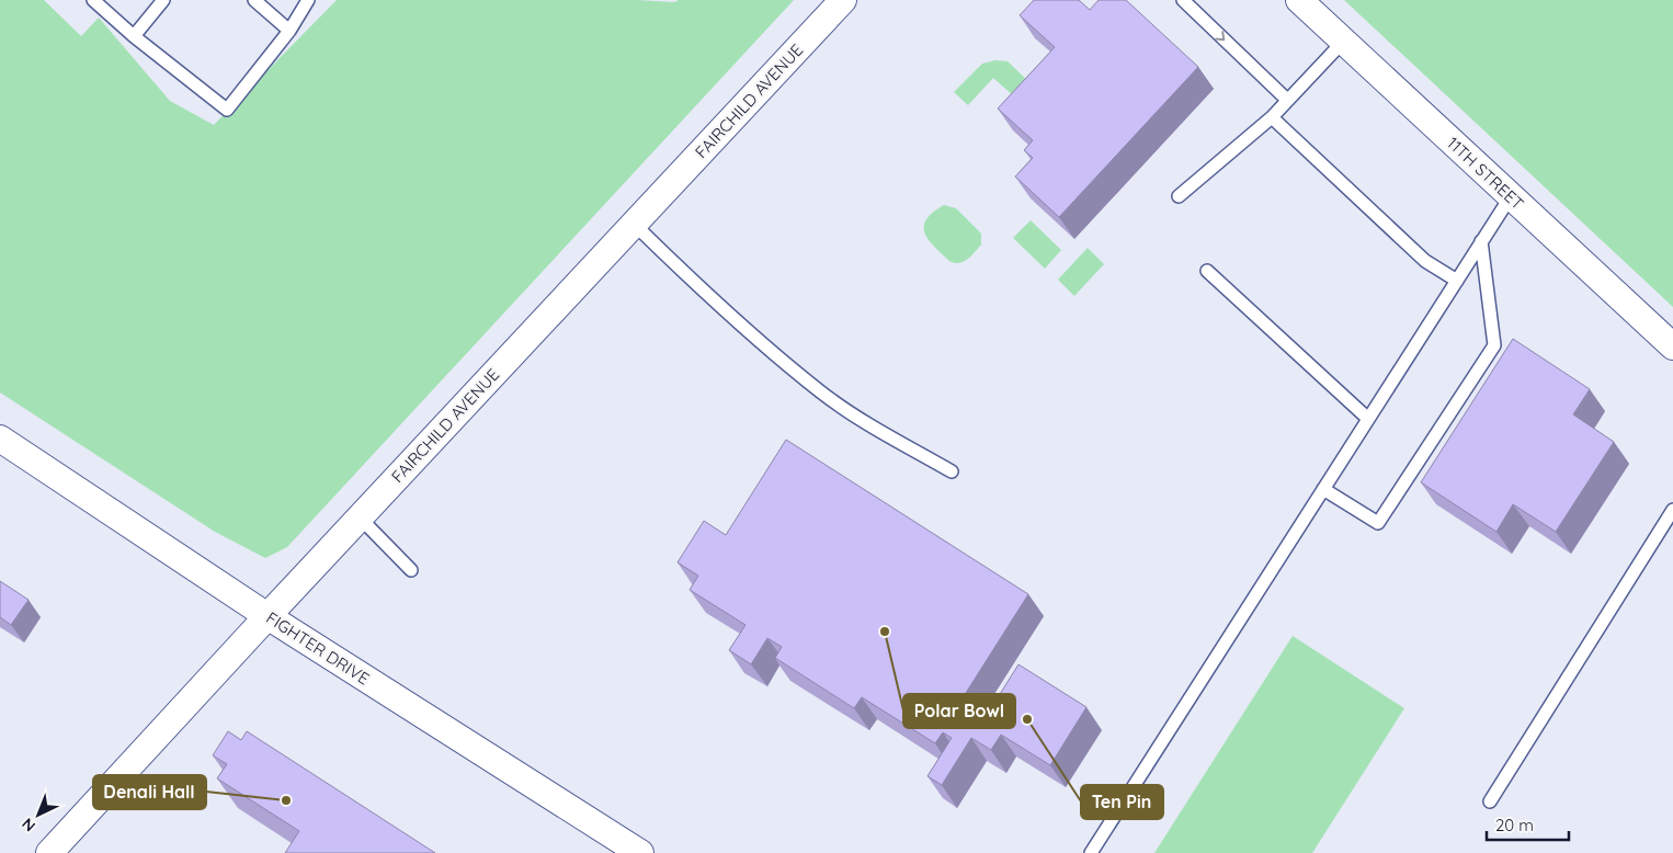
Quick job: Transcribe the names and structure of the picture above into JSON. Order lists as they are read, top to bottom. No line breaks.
{"streets":{"street":["FAIRCHILD AVENUE","11TH STREET","FIGHTER DRIVE"]},"crossings":[["FAIRCHILD AVENUE","FIGHTER DRIVE"]],"places":["Polar Bowl","Ten Pin","Denali Hall"],"scale_bar":"20 m","north":"bottom left"}
